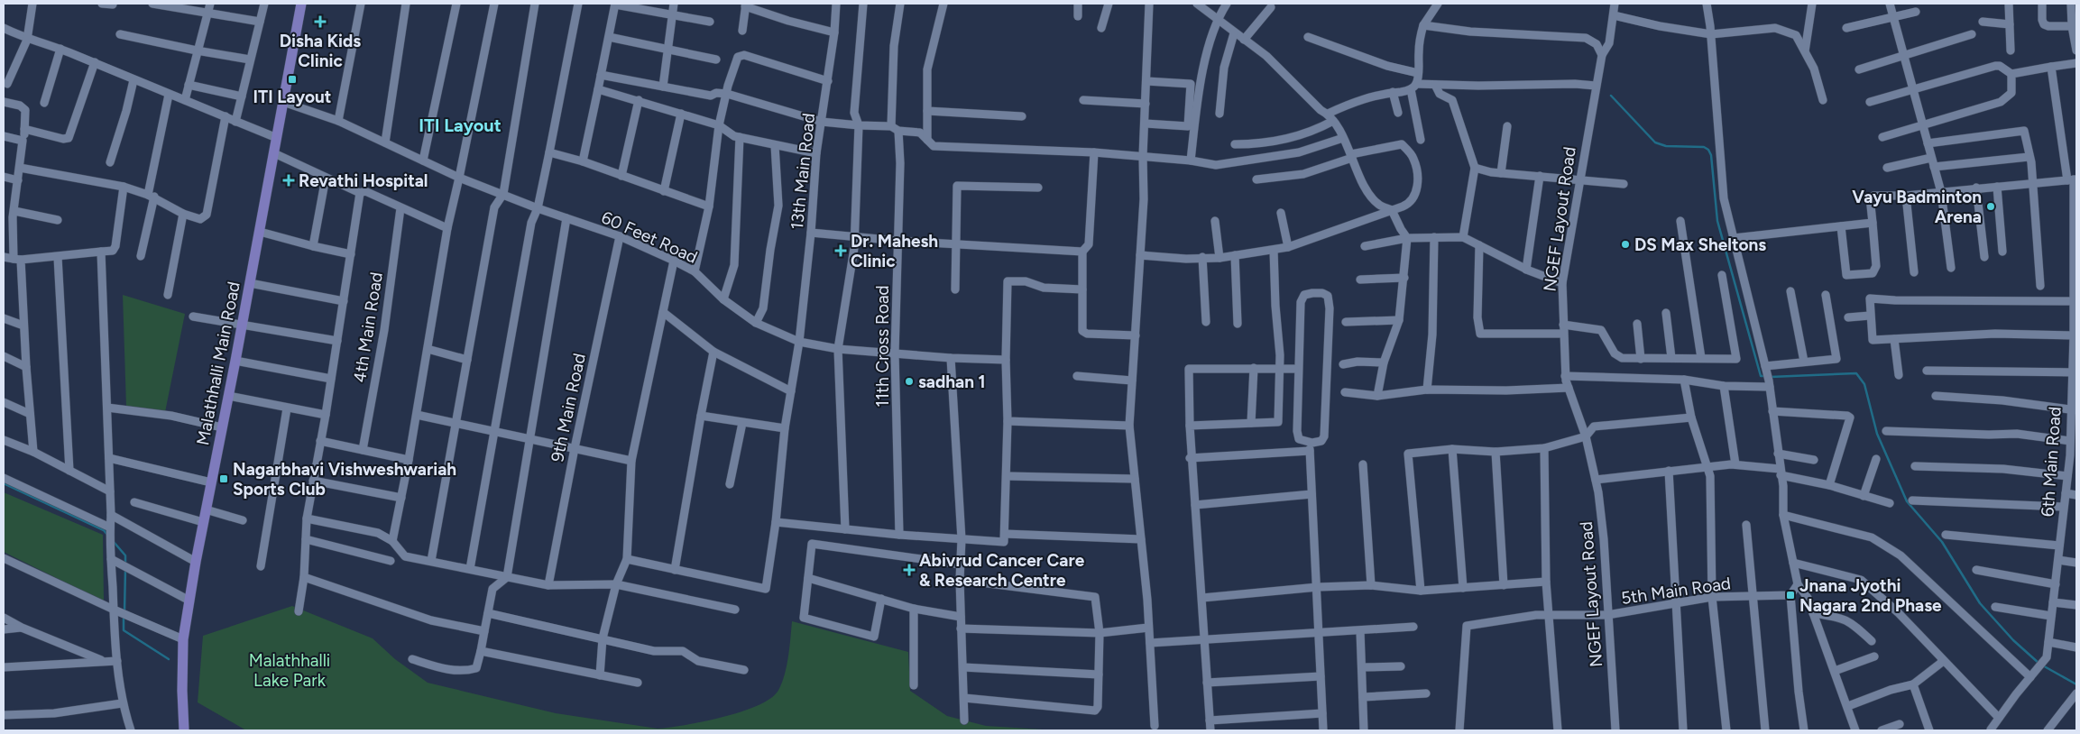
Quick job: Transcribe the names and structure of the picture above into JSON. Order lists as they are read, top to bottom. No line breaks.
{"streets":{"main road":["Malathhalli Main Road"],"street":["13th Main Road","NGEF Layout Road","60 Feet Road","4th Main Road","11th Cross Road","9th Main Road","6th Main Road","5th Main Road"]},"crossings":[["13th Main Road","60 Feet Road"],["NGEF Layout Road","5th Main Road"],["60 Feet Road","11th Cross Road"],["60 Feet Road","Malathhalli Main Road"],["60 Feet Road","9th Main Road"]],"districts":["ITI Layout"],"parks":["Malathhalli Lake Park"],"places":{"health":["Disha Kids Clinic","Revathi Hospital","Dr. Mahesh Clinic","Abivrud Cancer Care & Research Centre"],"transit":["ITI Layout","Nagarbhavi Vishweshwariah Sports Club","Jnana Jyothi Nagara 2nd Phase"],"other":["Vayu Badminton Arena","DS Max Sheltons","sadhan 1"]}}
